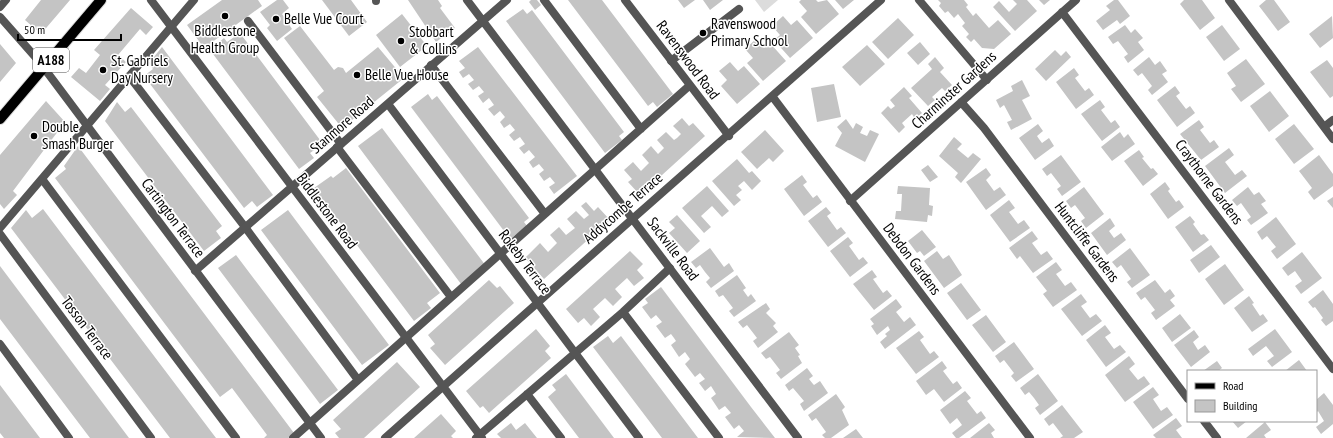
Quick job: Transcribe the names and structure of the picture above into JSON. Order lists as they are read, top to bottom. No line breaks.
{"streets":{"main road":["A188"],"street":["Ravenswood Road","Charminster Gardens","Stanmore Road","Craythorne Gardens","Addycombe Terrace","Biddlestone Road","Cartington Terrace","Huntcliffe Gardens","Sackville Road","Debdon Gardens","Rokeby Terrace","Tosson Terrace"]},"crossings":[["A188","Cartington Terrace"],["Ravenswood Road","Addycombe Terrace"],["Charminster Gardens","Craythorne Gardens"],["Charminster Gardens","Huntcliffe Gardens"],["Charminster Gardens","Debdon Gardens"],["Stanmore Road","Biddlestone Road"],["Stanmore Road","Cartington Terrace"],["Stanmore Road","Sackville Road"],["Stanmore Road","Rokeby Terrace"],["Addycombe Terrace","Biddlestone Road"],["Addycombe Terrace","Sackville Road"],["Addycombe Terrace","Debdon Gardens"],["Addycombe Terrace","Rokeby Terrace"]],"places":["Biddlestone Health Group","Belle Vue Court","Ravenswood Primary School","Stobbart & Collins","St. Gabriels Day Nursery","Belle Vue House","Double Smash Burger"],"legend":["Road","Building"],"scale_bar":"50 m"}
